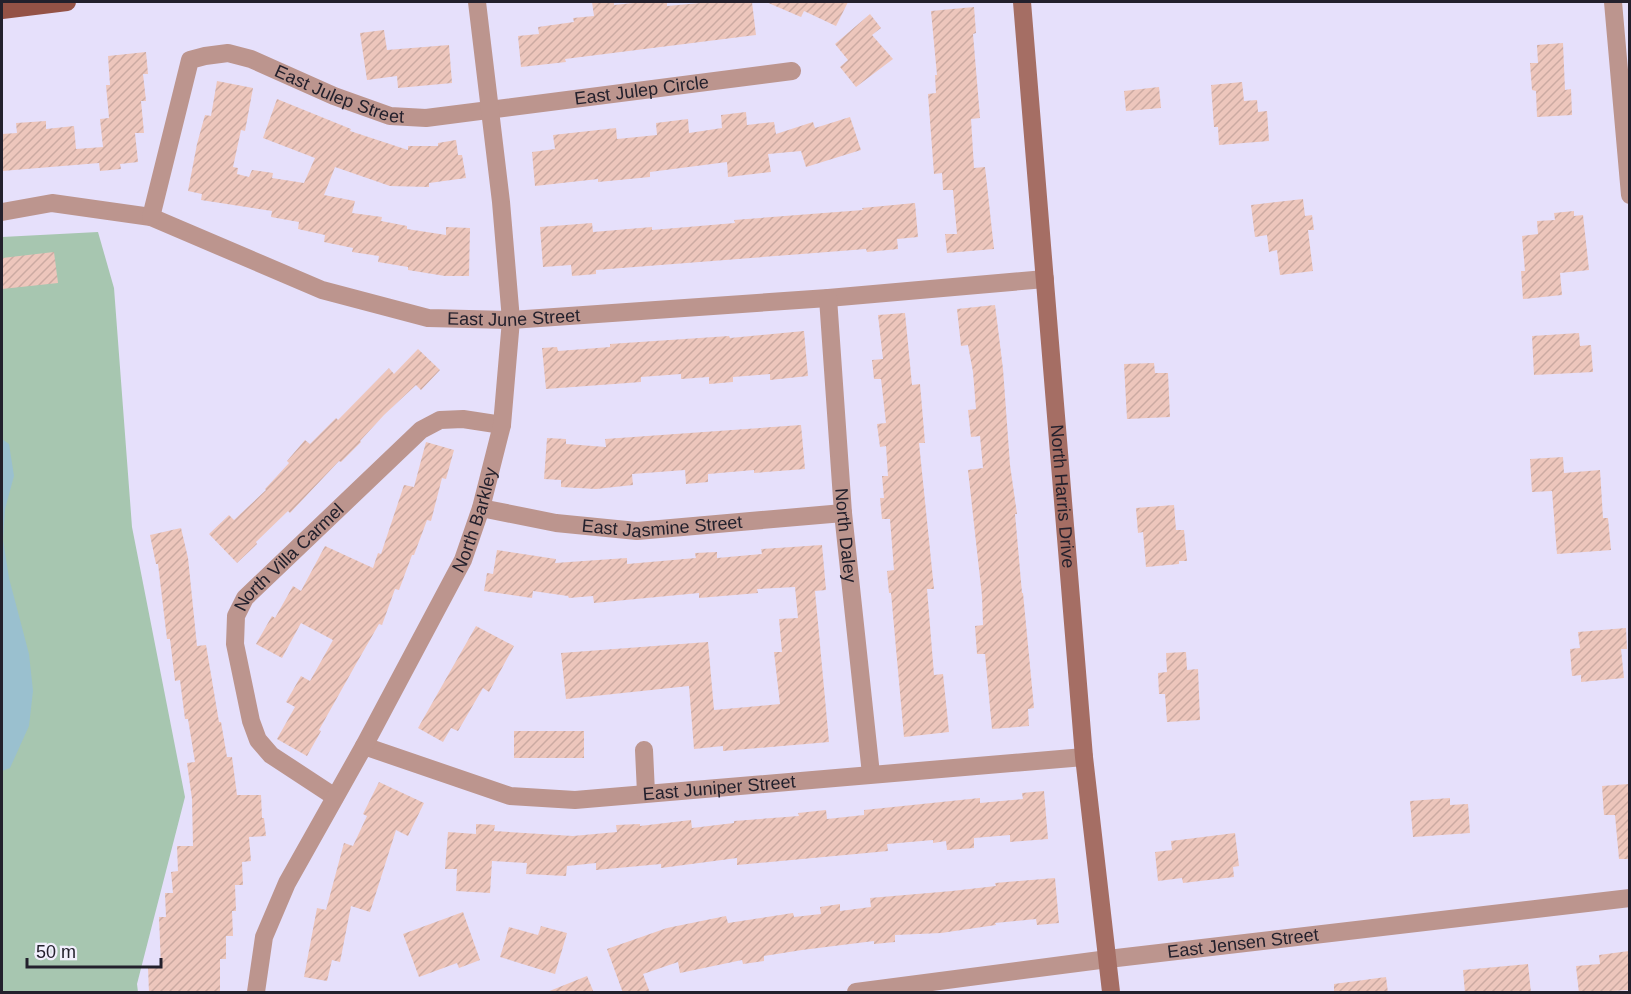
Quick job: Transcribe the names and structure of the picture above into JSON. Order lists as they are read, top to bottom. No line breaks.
{"streets":{"street":["East Julep Circle","East Julep Street","East June Street","North Harris Drive","North Barkley","East Jasmine Street","North Daley","North Villa Carmel","East Juniper Street","East Jensen Street"]},"crossings":[["East Julep Circle","East Julep Street"],["East Julep Circle","North Barkley"],["East Julep Street","East June Street"],["East Julep Street","North Barkley"],["East June Street","North Harris Drive"],["East June Street","North Barkley"],["East June Street","North Daley"],["North Harris Drive","East Juniper Street"],["North Harris Drive","East Jensen Street"],["North Barkley","East Jasmine Street"],["North Barkley","North Villa Carmel"],["North Barkley","East Juniper Street"],["East Jasmine Street","North Daley"],["North Daley","East Juniper Street"]],"scale_bar":"50 m"}
